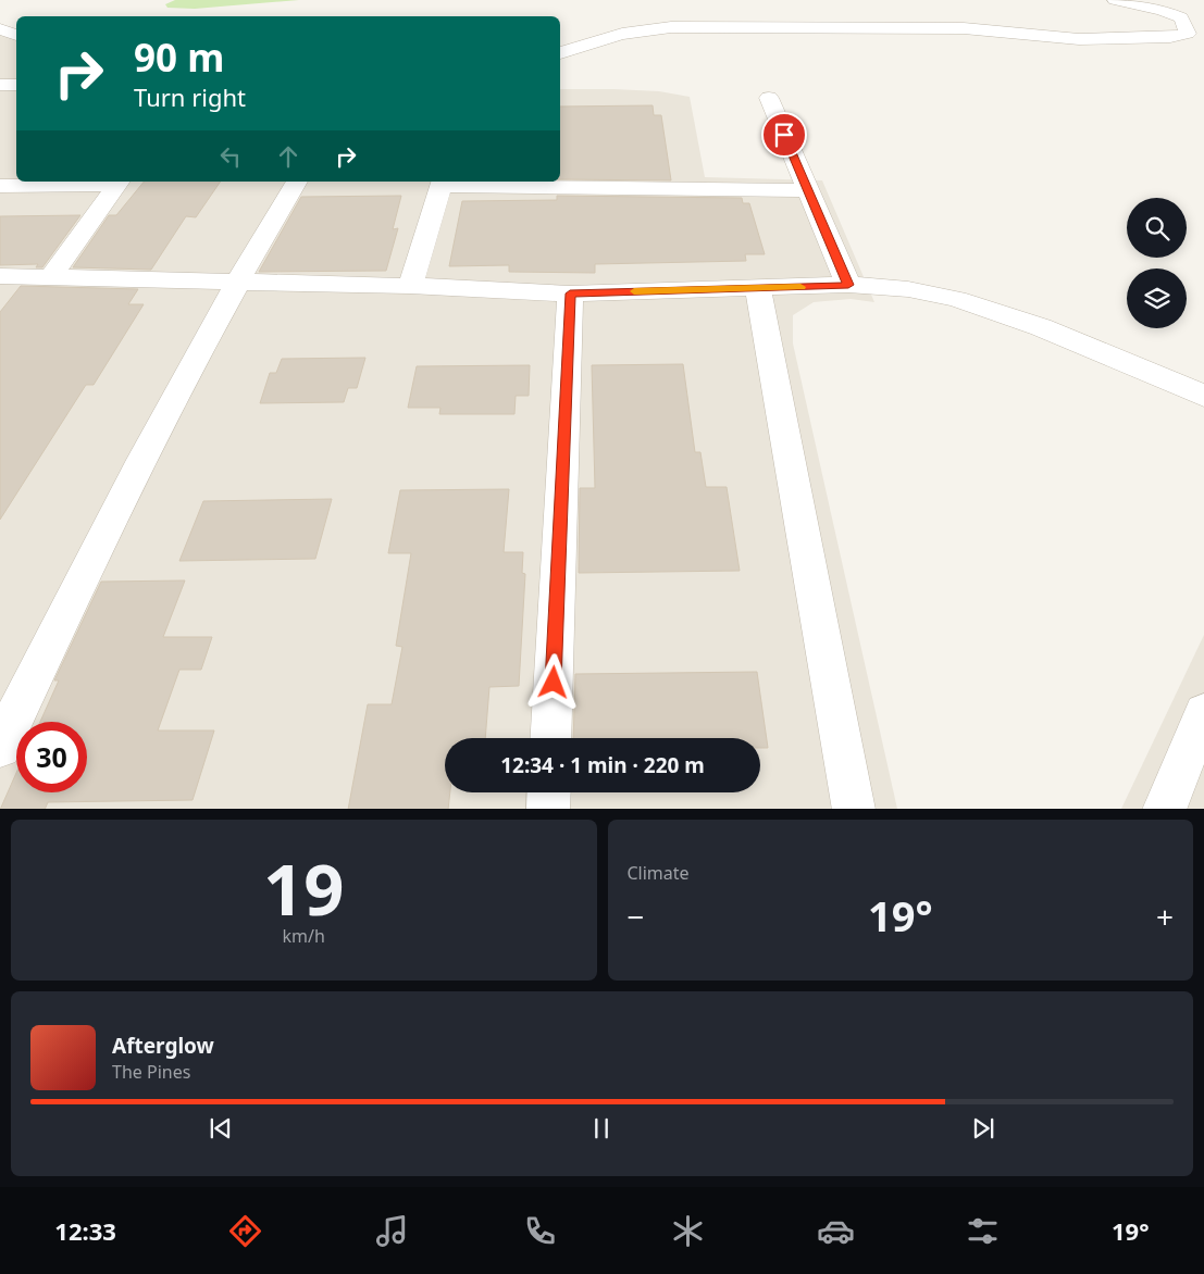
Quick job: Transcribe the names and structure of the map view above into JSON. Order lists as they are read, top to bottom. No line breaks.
{"page":{"turn":["90 m","Turn right"],"limit":"30","trip":"12:34 · 1 min · 220 m","tile":[["19","km/h"],"Climate"],"heat":["−","19°","+"],"song":["Afterglow","The Pines"],"tabs":["12:33","19°"]}}
